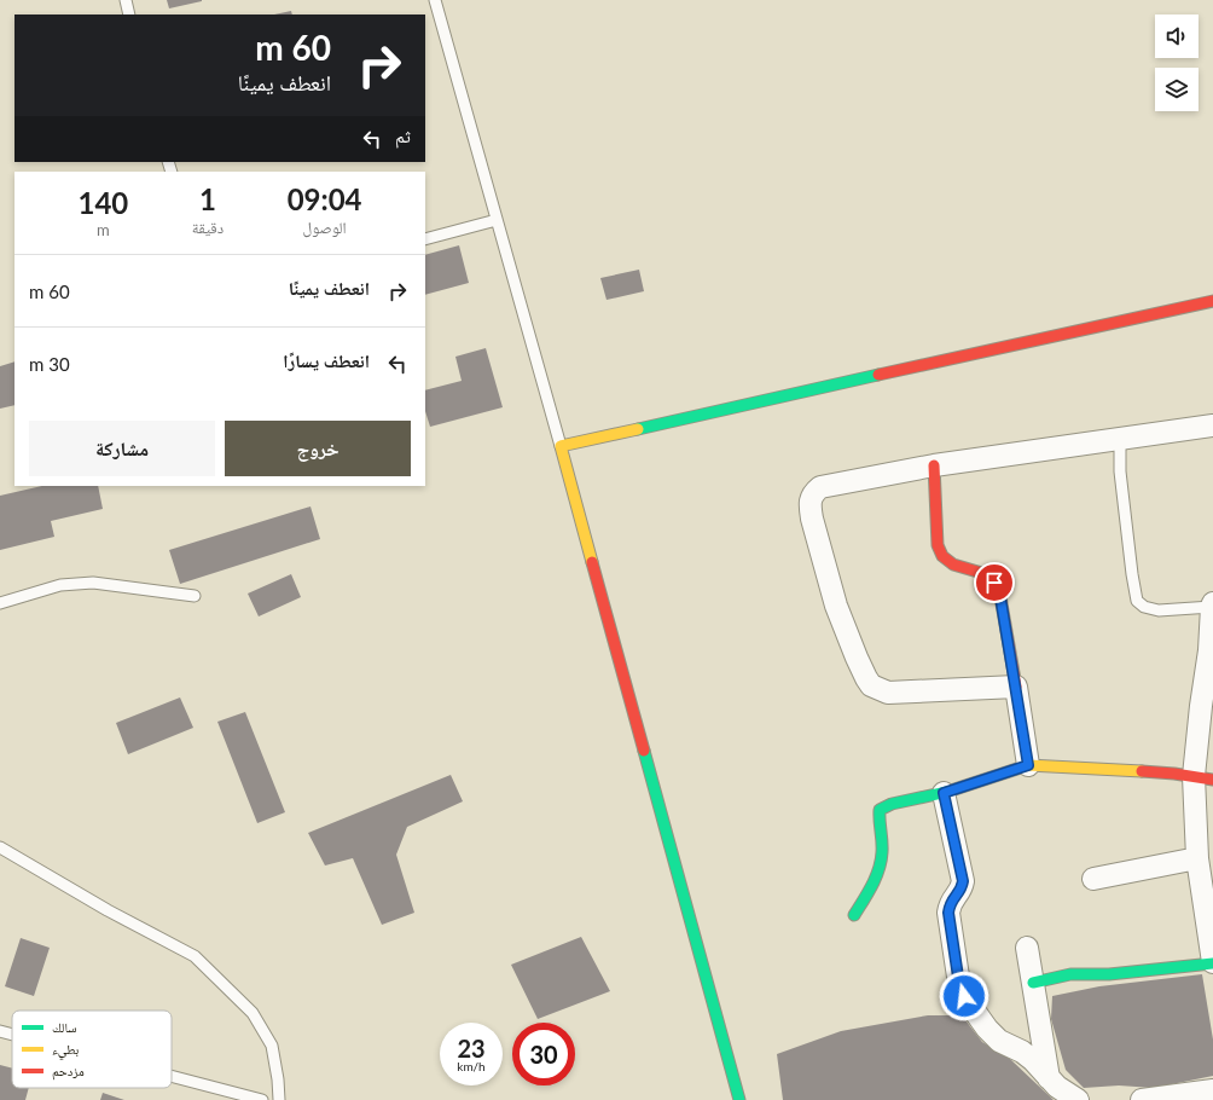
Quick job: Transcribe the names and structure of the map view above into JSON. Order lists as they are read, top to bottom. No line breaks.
{"legend":["سالك","بطيء","مزدحم"],"page":{"turn":["60 m","انعطف يمينًا"],"then":"ثم","eta":["09:04","الوصول","1","دقيقة","140","m"],"list":[{"name":"انعطف يمينًا","value":"60 m"},{"name":"انعطف يسارًا","value":"30 m"}],"buttons":["خروج","مشاركة"],"speed":"23 km/h","limit":"30"}}
